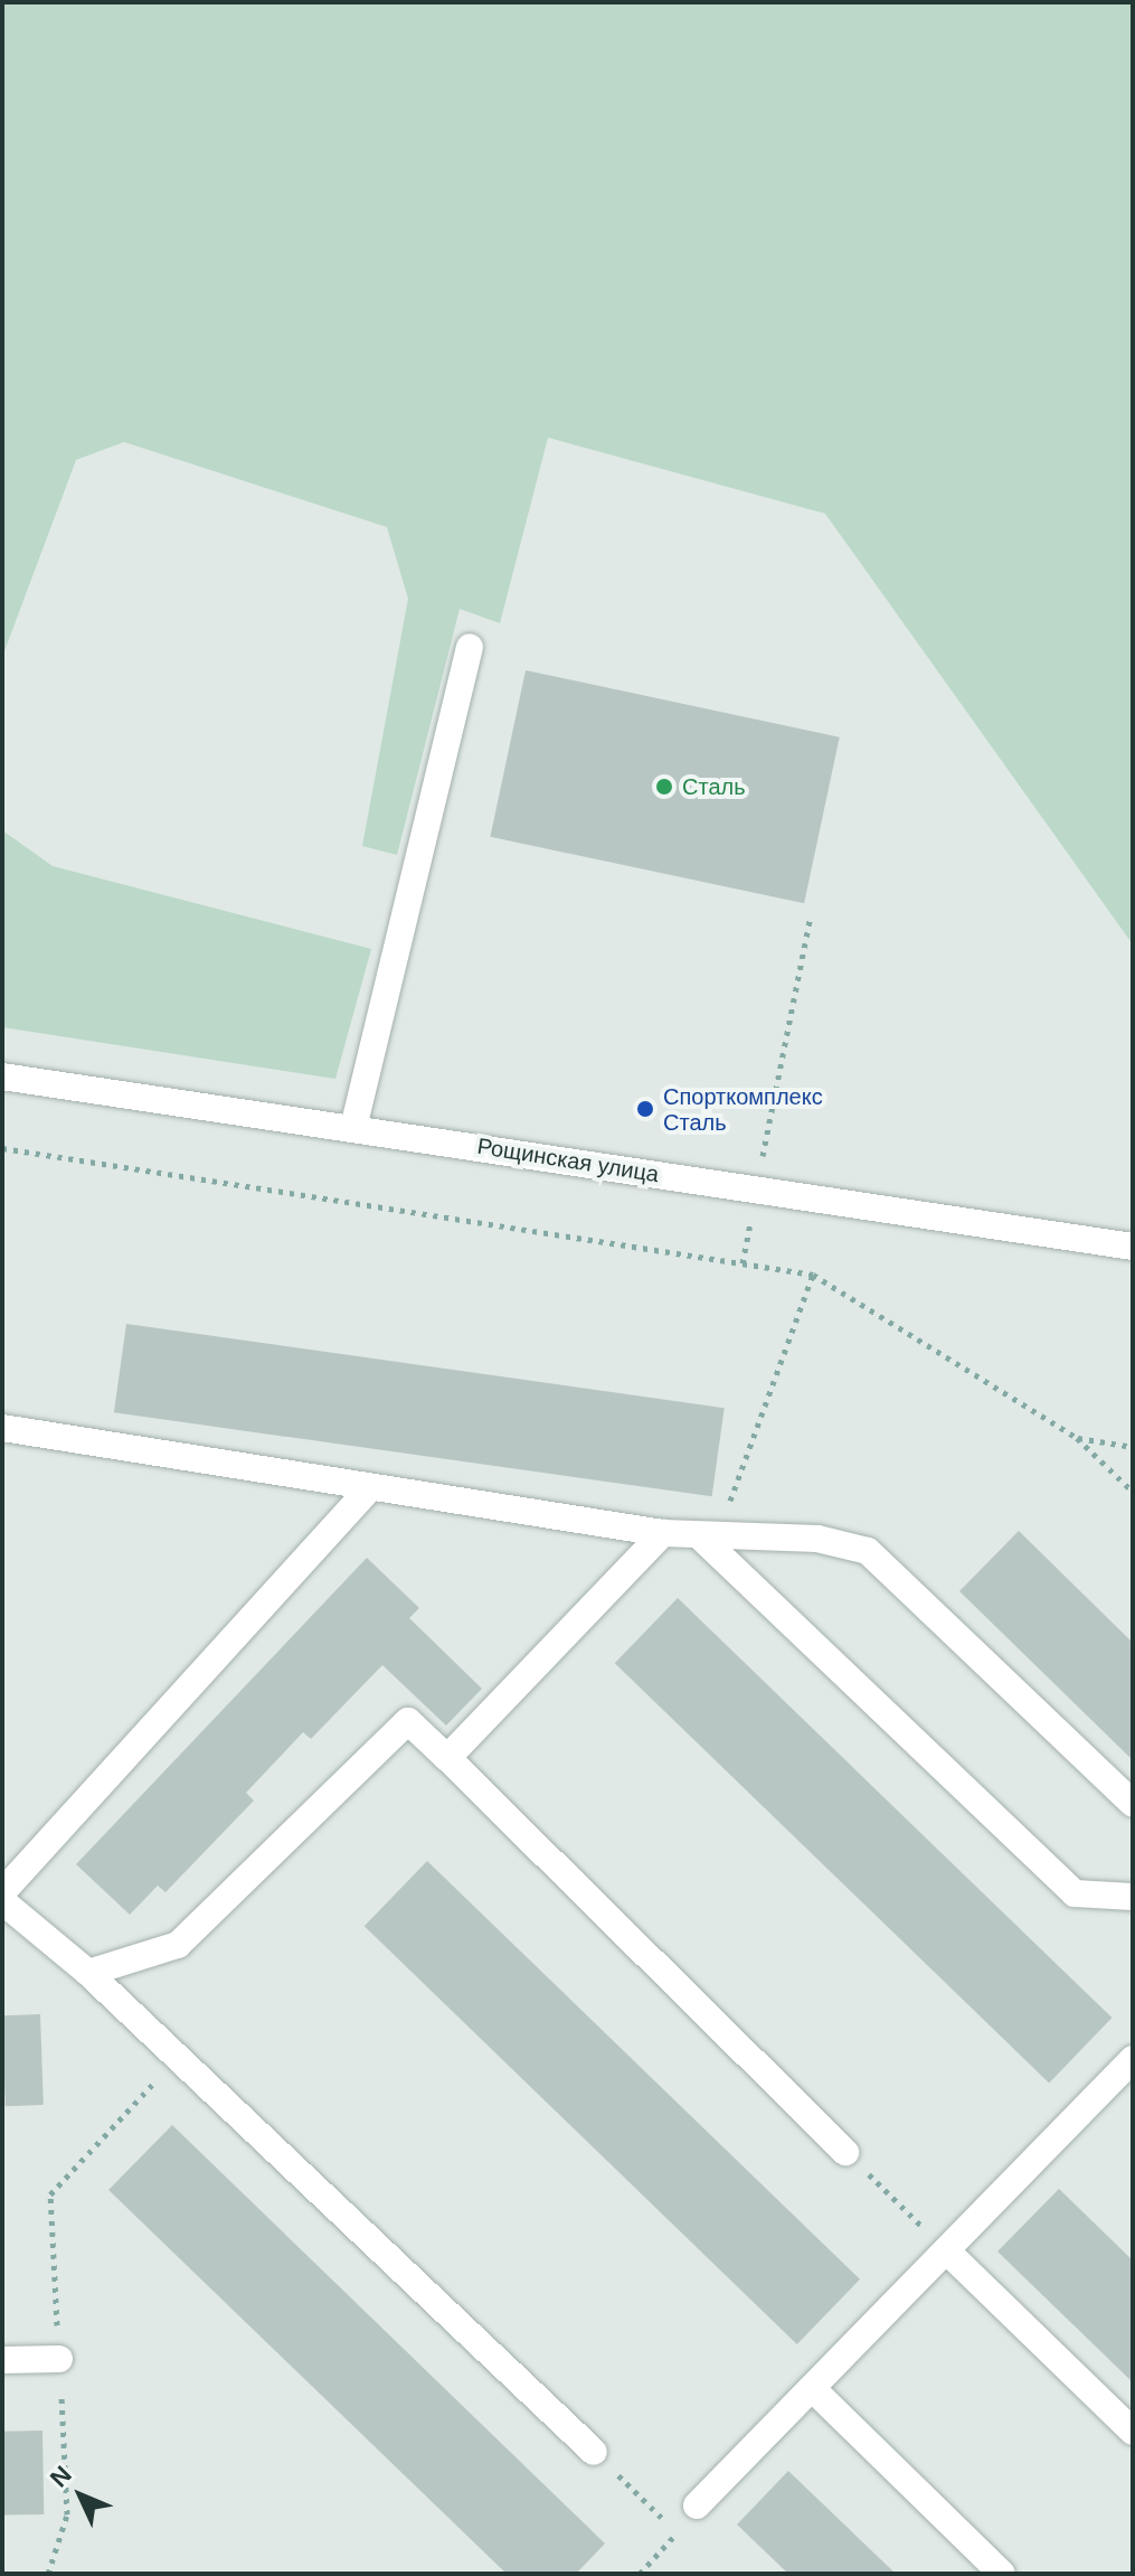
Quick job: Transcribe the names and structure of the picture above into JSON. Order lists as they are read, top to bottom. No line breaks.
{"streets":{"main road":["Рощинская улица"]},"places":["Сталь","Спорткомплекс Сталь"],"north":"top left"}
